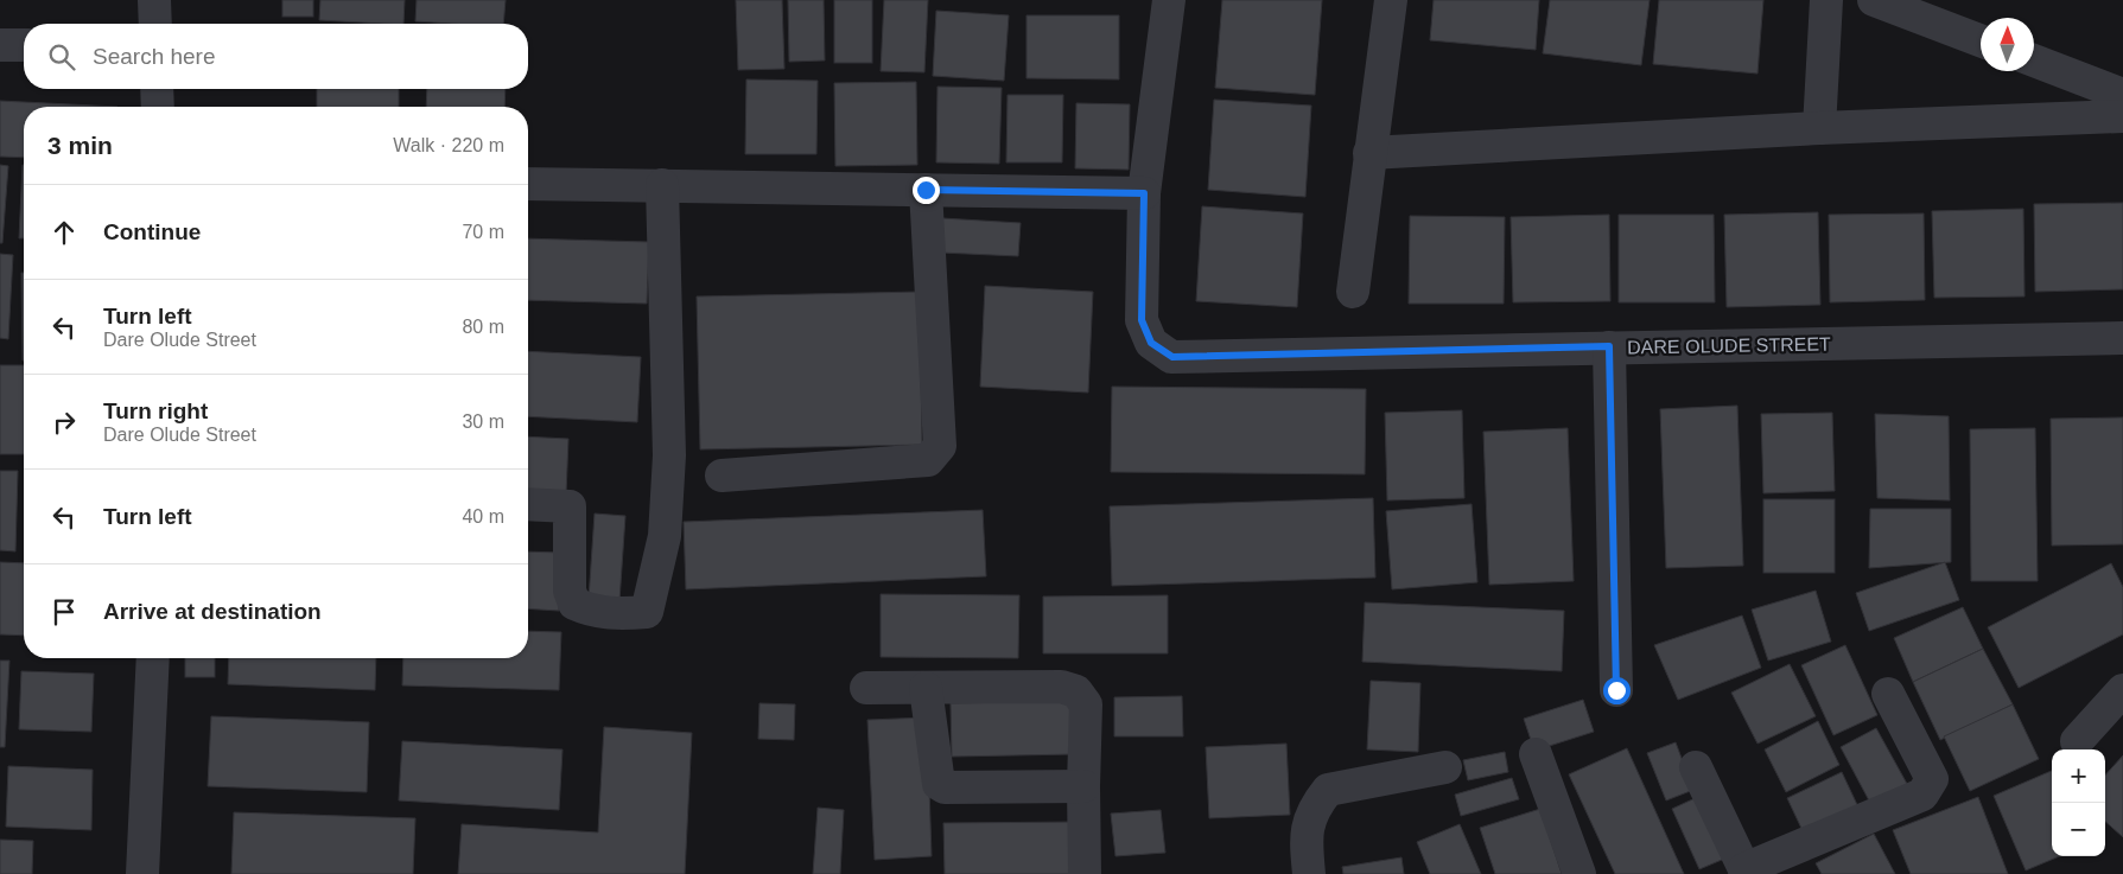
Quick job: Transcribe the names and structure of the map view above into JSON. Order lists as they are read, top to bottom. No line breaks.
{"streets":{"street":["DARE OLUDE STREET"]},"north":"top","page":{"search":"Search here","heading":["3 min","Walk · 220 m"],"list":[["Continue","70 m"],["Turn left","Dare Olude Street","80 m"],["Turn right","Dare Olude Street","30 m"],["Turn left","40 m"],"Arrive at destination"],"map_buttons":["+","−"]}}
